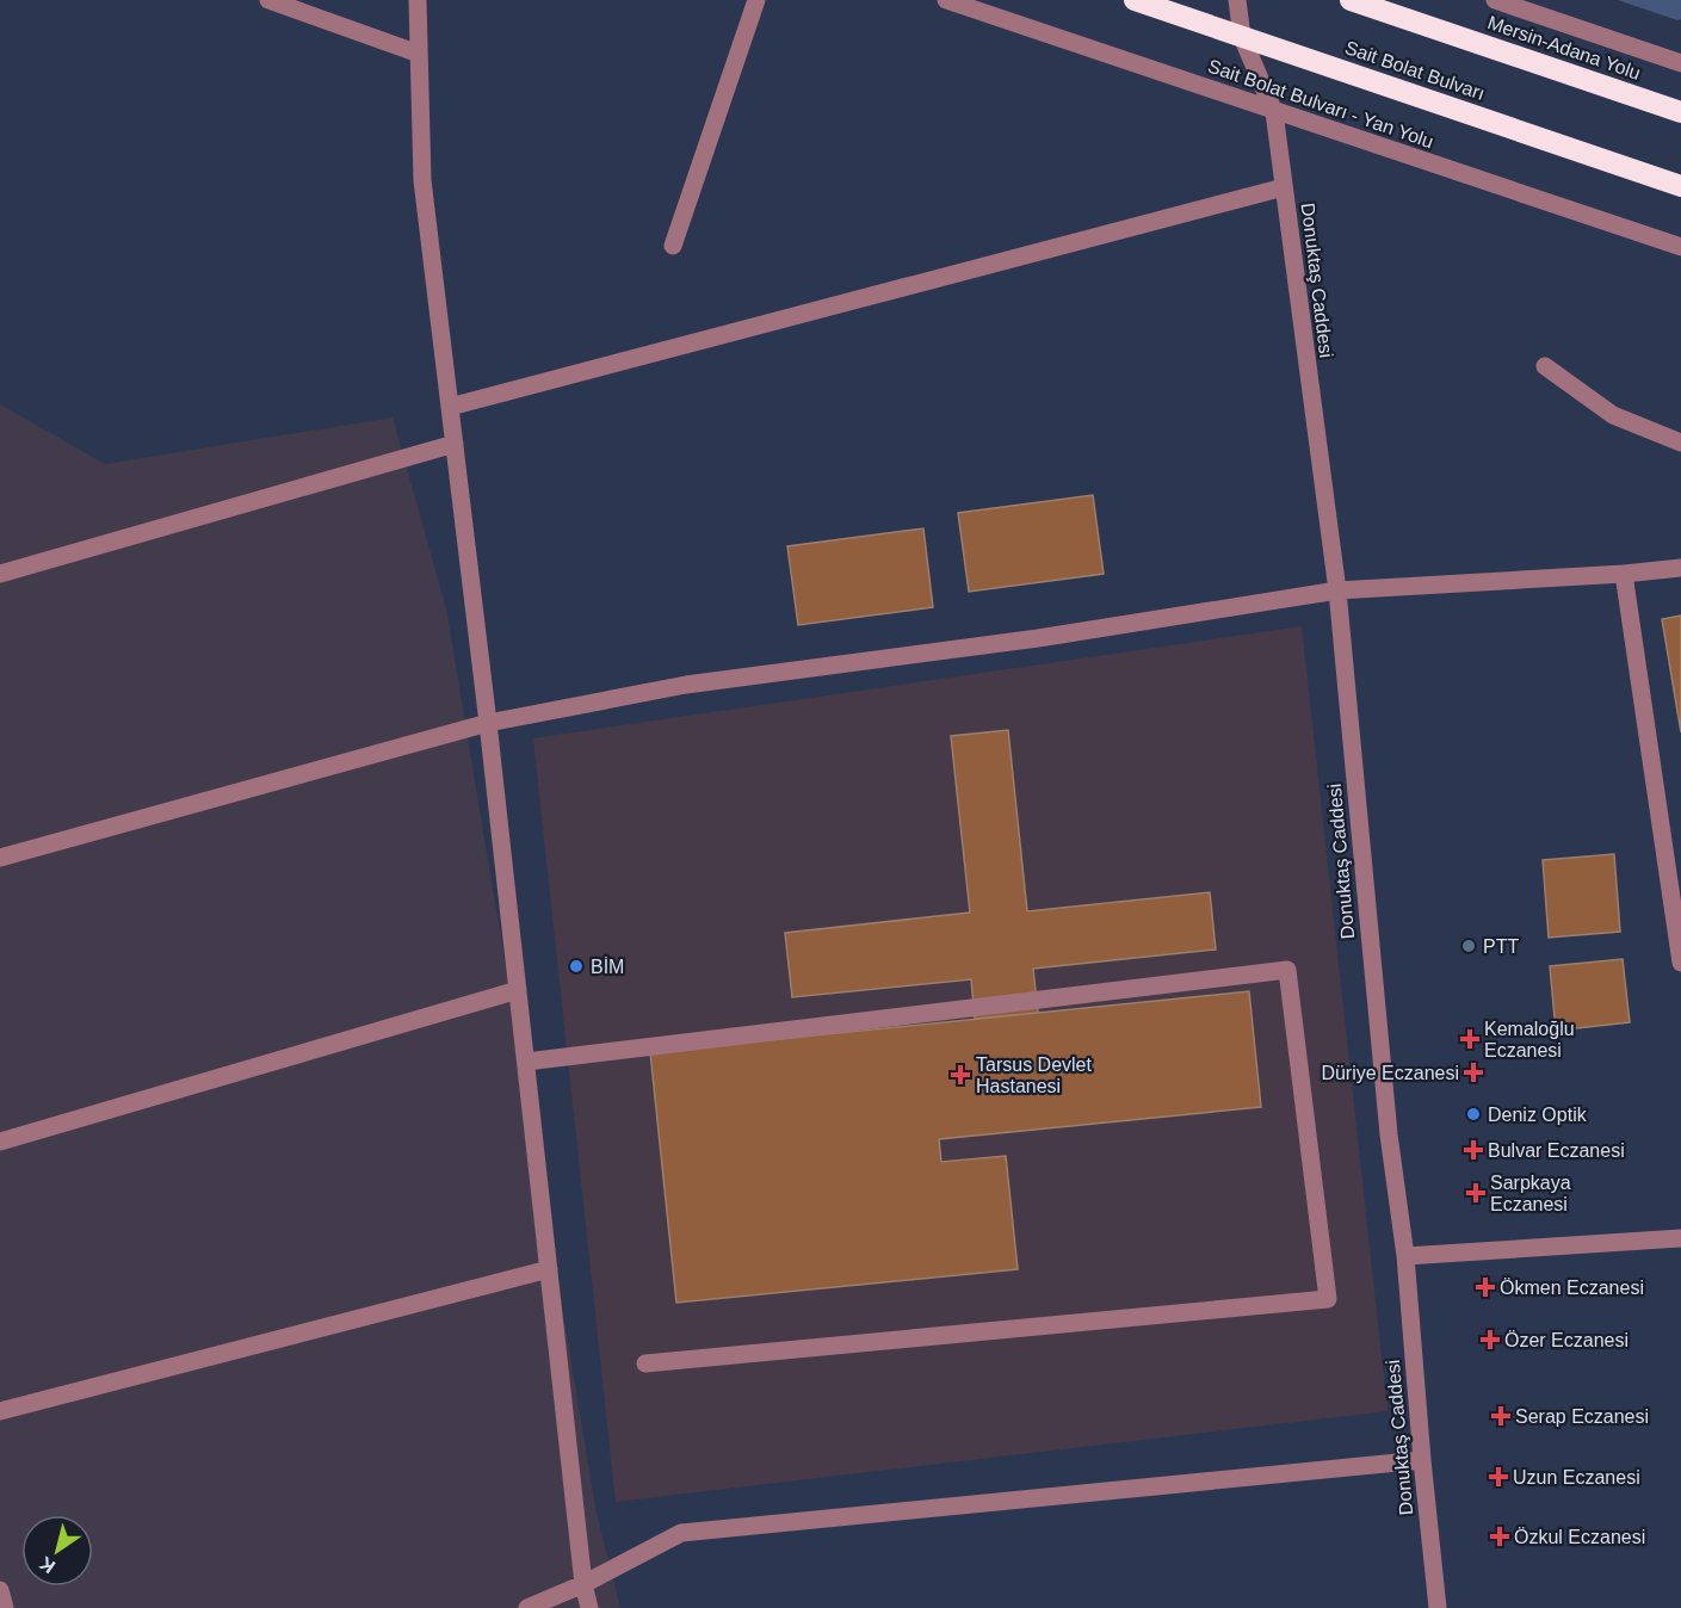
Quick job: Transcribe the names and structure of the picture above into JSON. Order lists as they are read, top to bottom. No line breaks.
{"streets":{"highway":["Mersin-Adana Yolu","Sait Bolat Bulvarı"],"street":["Sait Bolat Bulvarı - Yan Yolu","Donuktaş Caddesi"]},"crossings":[["Sait Bolat Bulvarı","Donuktaş Caddesi"],["Sait Bolat Bulvarı - Yan Yolu","Donuktaş Caddesi"]],"places":{"other":["PTT","BİM","Deniz Optik"],"health":["Kemaloğlu Eczanesi","Düriye Eczanesi","Tarsus Devlet Hastanesi","Bulvar Eczanesi","Sarpkaya Eczanesi","Ökmen Eczanesi","Özer Eczanesi","Serap Eczanesi","Uzun Eczanesi","Özkul Eczanesi"]},"north":"bottom left"}
